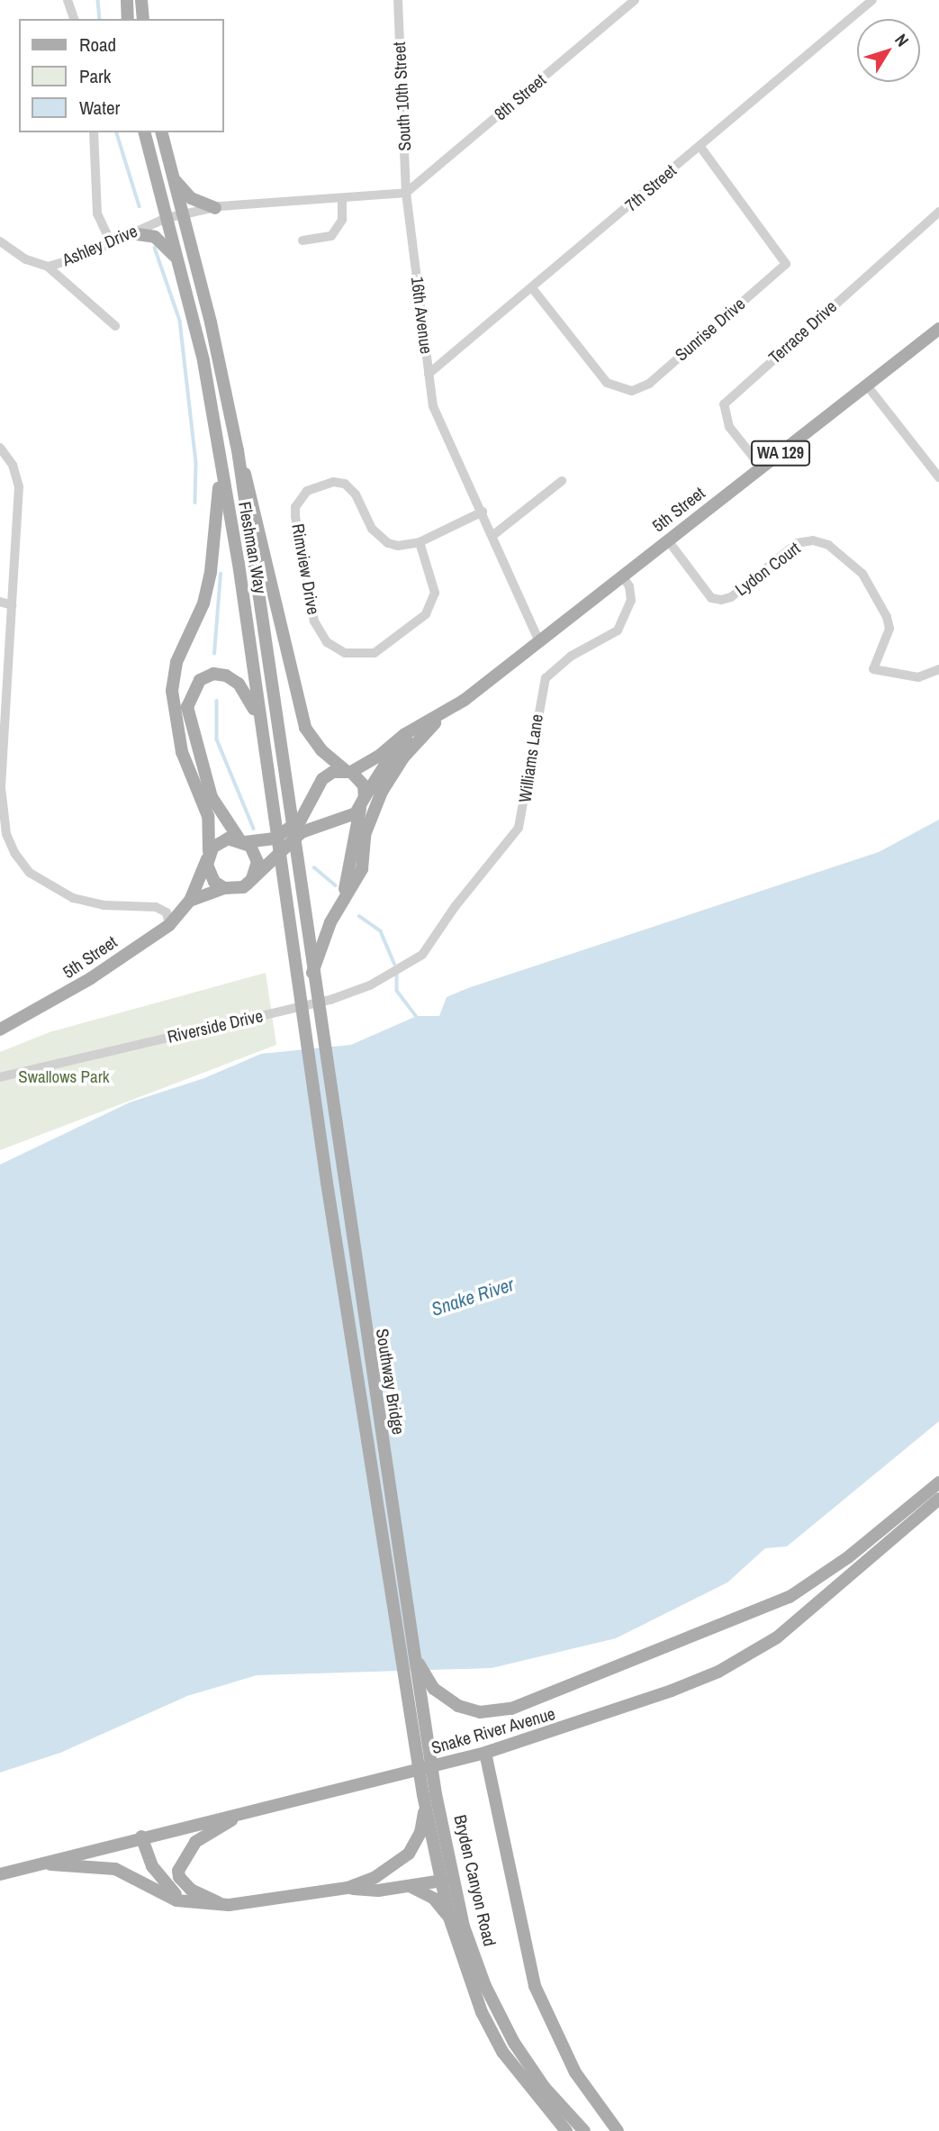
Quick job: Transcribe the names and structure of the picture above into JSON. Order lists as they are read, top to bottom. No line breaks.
{"streets":{"main road":["WA 129","5th Street","Fleshman Way","Southway Bridge","Snake River Avenue","Bryden Canyon Road"],"street":["South 10th Street","8th Street","7th Street","Ashley Drive","16th Avenue","Sunrise Drive","Terrace Drive","Rimview Drive","Lydon Court","Williams Lane","Riverside Drive"]},"crossings":[["South 10th Street","8th Street"],["South 10th Street","16th Avenue"],["8th Street","16th Avenue"],["7th Street","16th Avenue"],["7th Street","Sunrise Drive"],["Ashley Drive","Fleshman Way"],["16th Avenue","5th Street"],["16th Avenue","Rimview Drive"],["Terrace Drive","5th Street"],["5th Street","Lydon Court"],["5th Street","Williams Lane"],["Fleshman Way","Southway Bridge"],["Williams Lane","Riverside Drive"],["Southway Bridge","Bryden Canyon Road"]],"water":["Snake River"],"parks":["Swallows Park"],"legend":["Road","Park","Water"],"north":"top right"}
